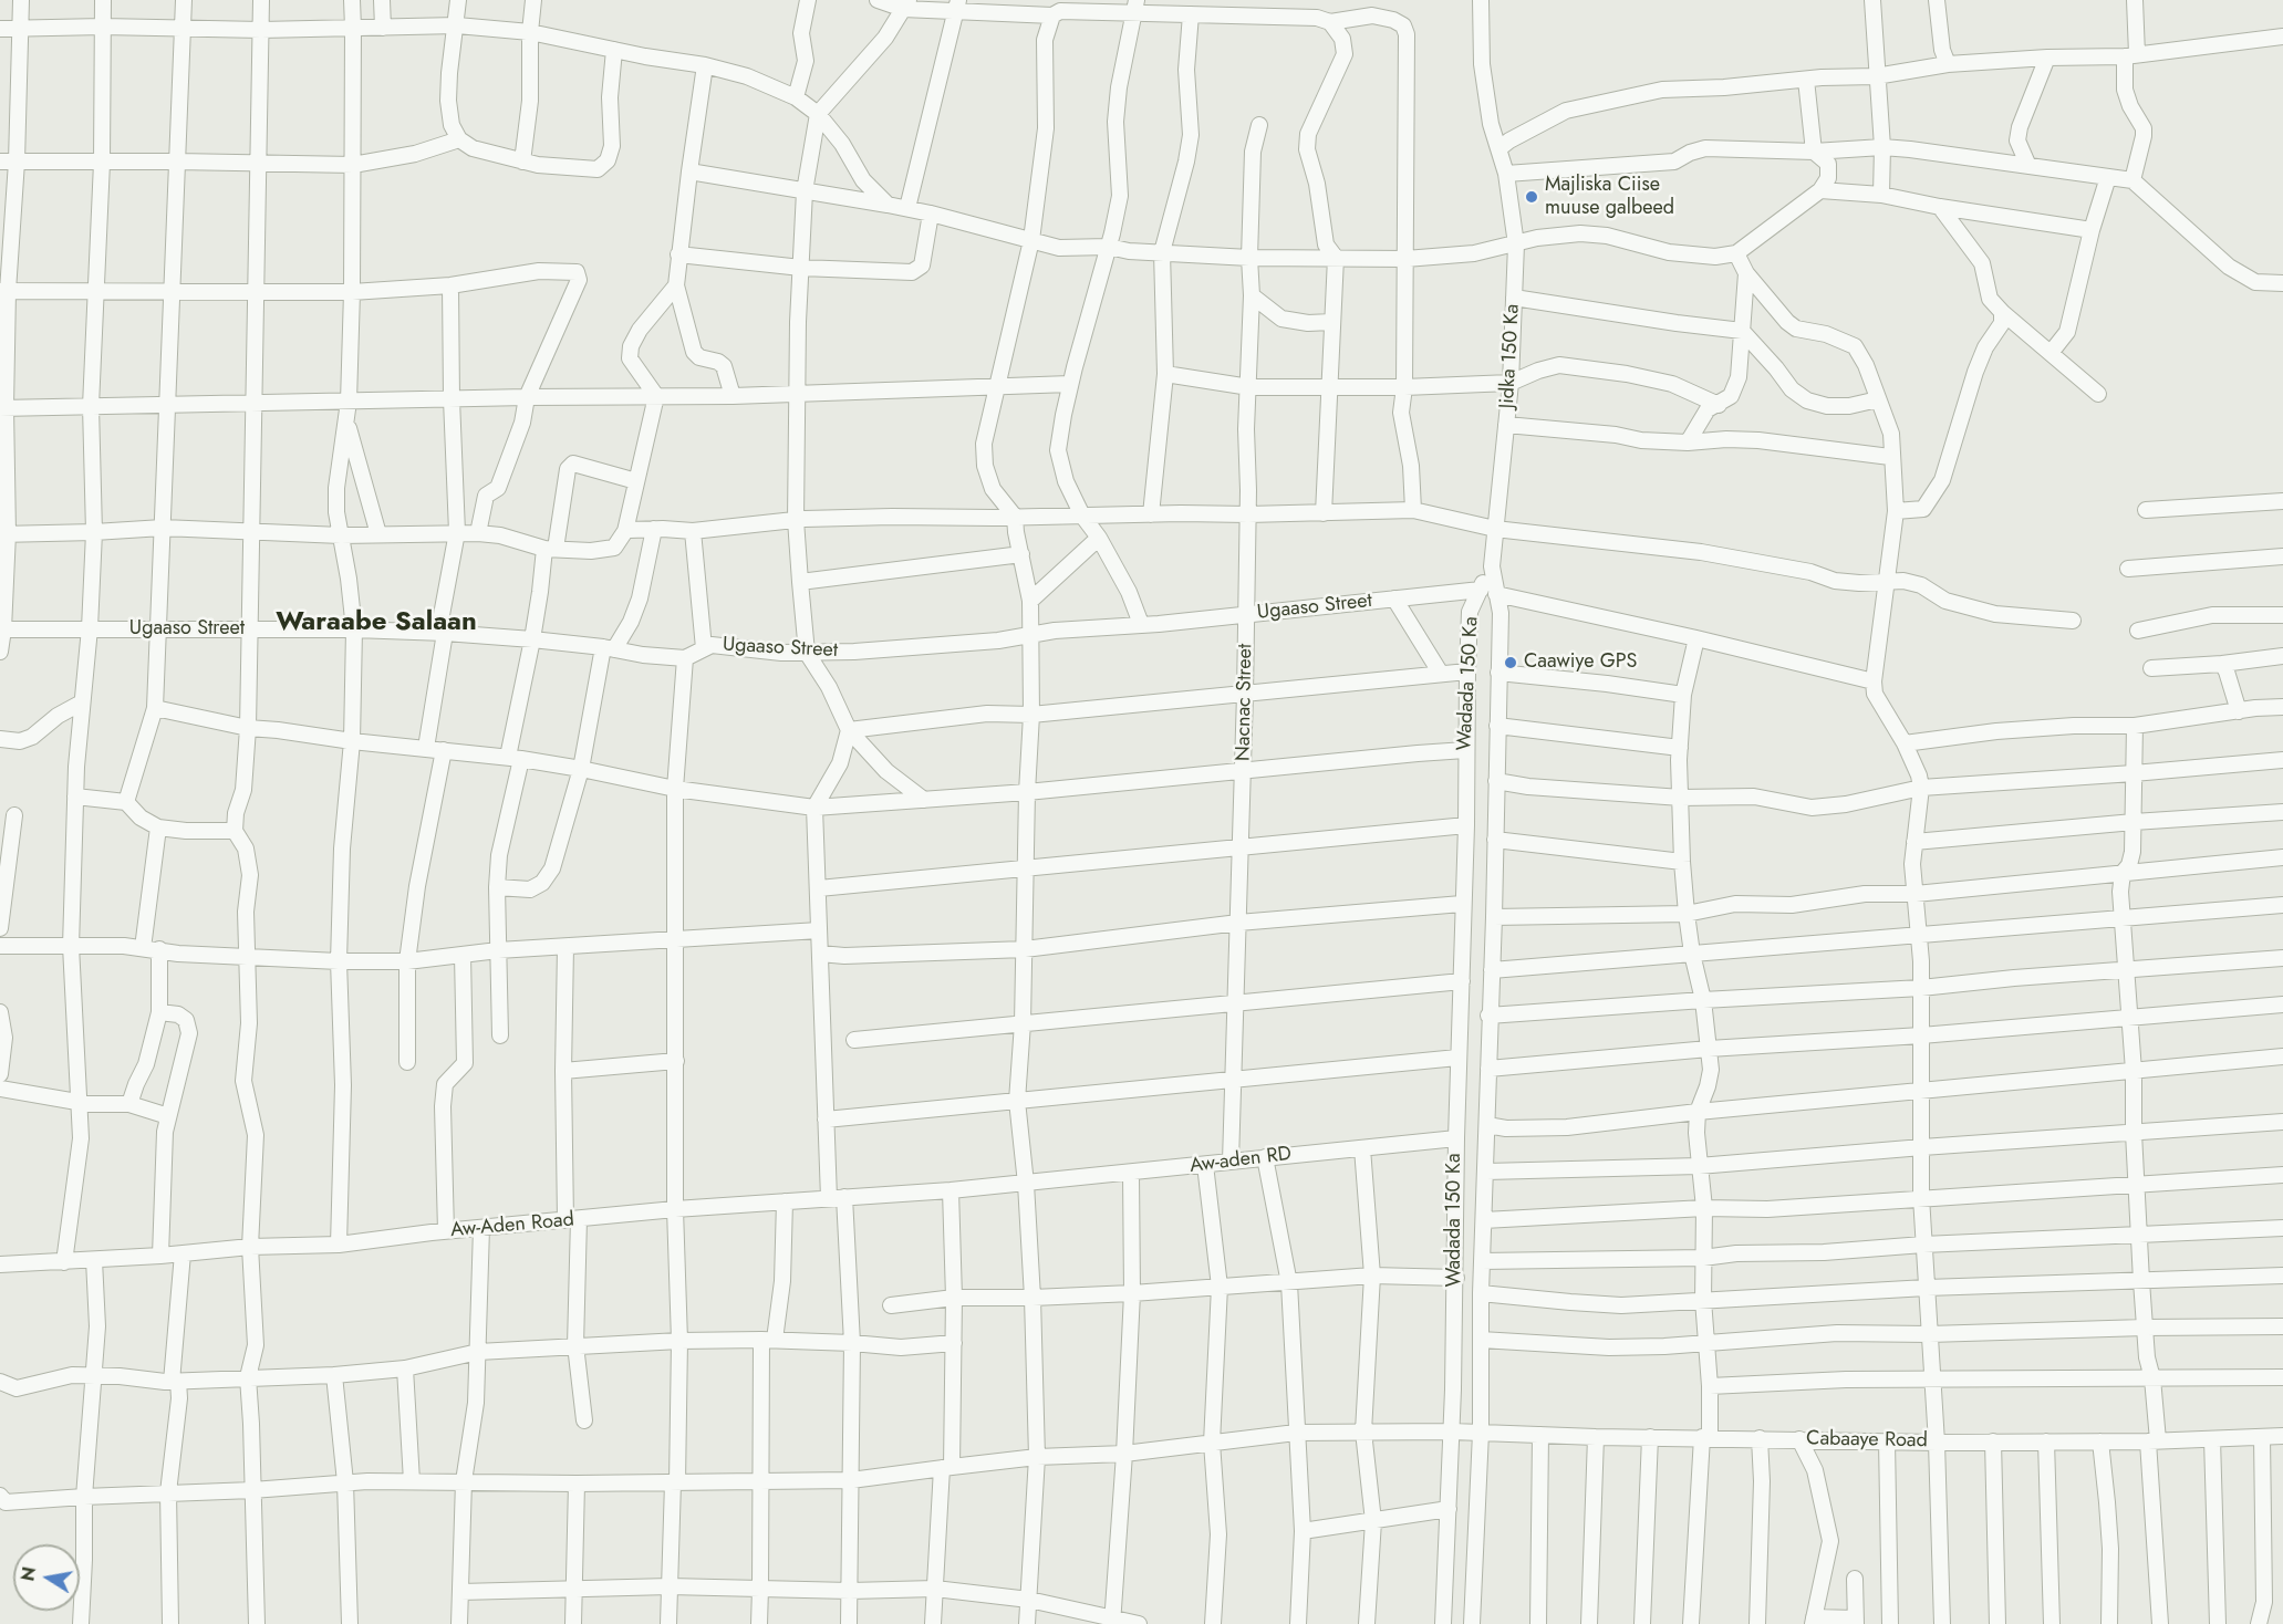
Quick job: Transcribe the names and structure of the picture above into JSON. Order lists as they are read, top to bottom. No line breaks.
{"streets":{"street":["Jidka 150 Ka","Ugaaso Street","Wadada 150 Ka","Nacnac Street","Aw-aden RD","Aw-Aden Road","Cabaaye Road"]},"crossings":[["Jidka 150 Ka","Wadada 150 Ka"],["Ugaaso Street","Wadada 150 Ka"],["Ugaaso Street","Nacnac Street"],["Wadada 150 Ka","Aw-aden RD"],["Wadada 150 Ka","Cabaaye Road"],["Nacnac Street","Aw-aden RD"],["Aw-aden RD","Aw-Aden Road"]],"districts":["Waraabe Salaan"],"places":["Majliska Ciise muuse galbeed","Caawiye GPS"],"north":"left"}
